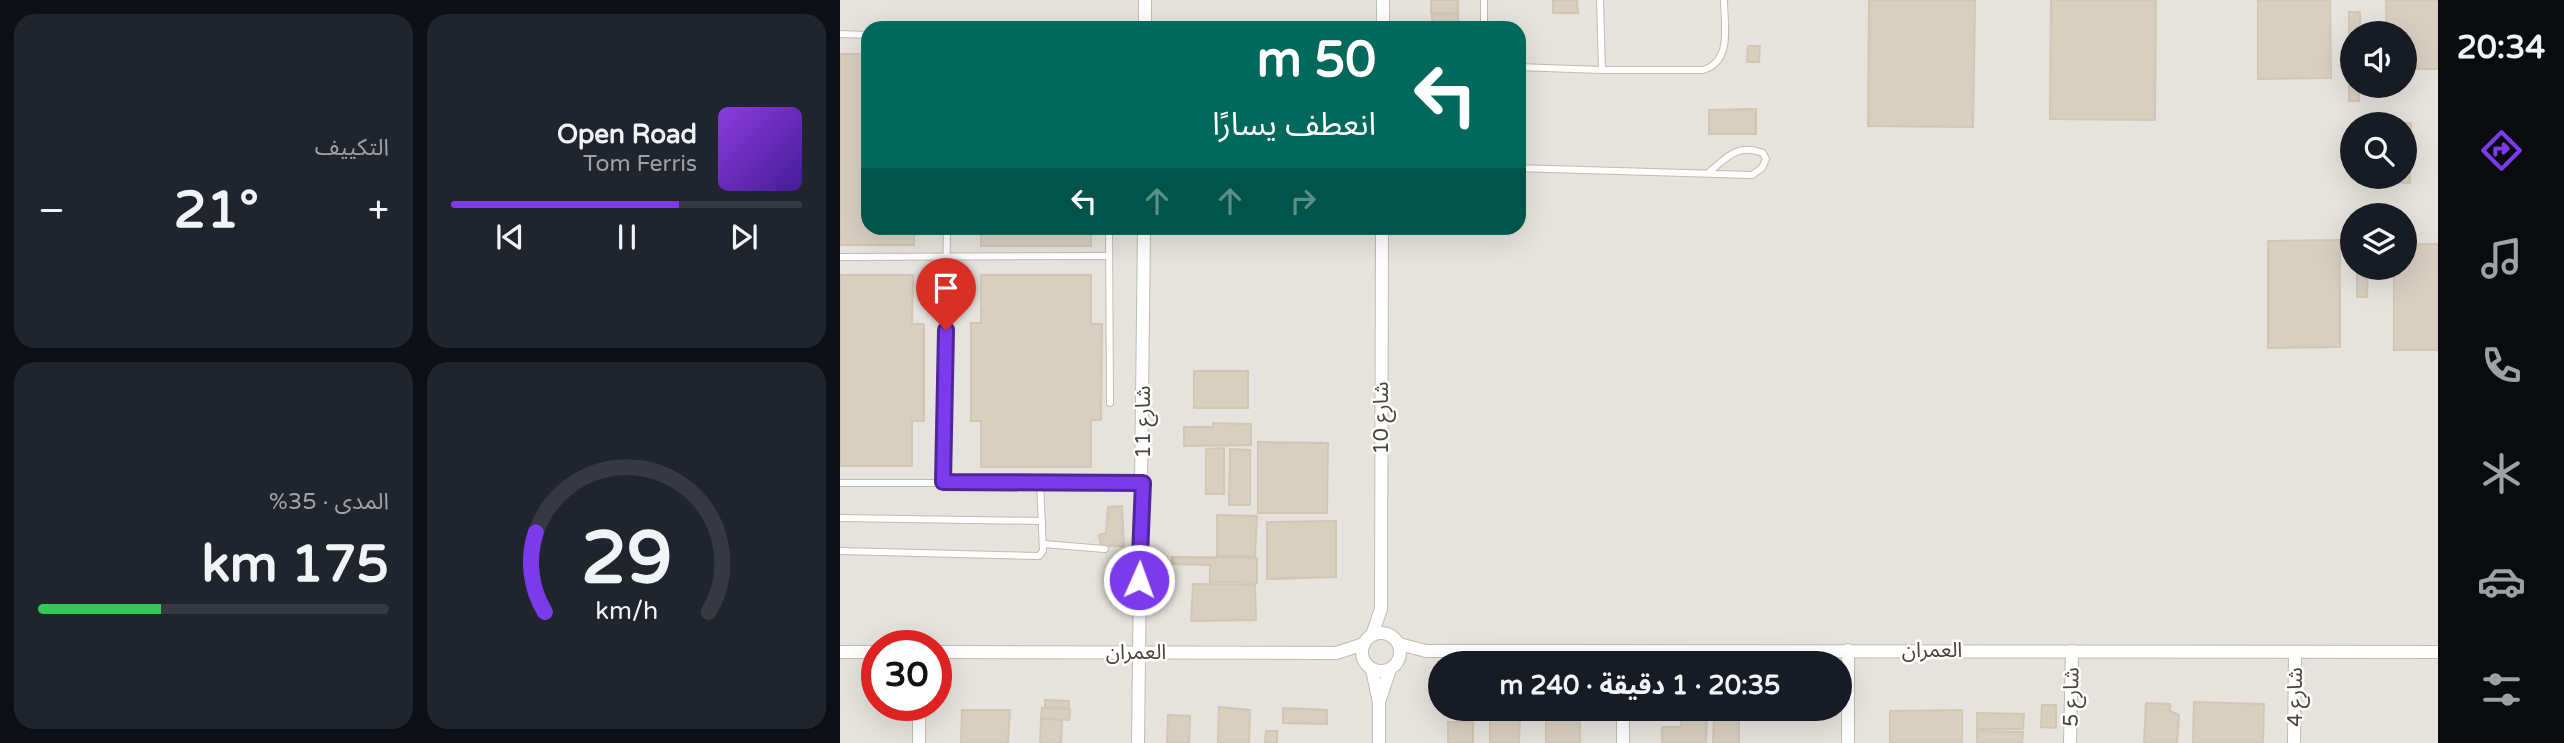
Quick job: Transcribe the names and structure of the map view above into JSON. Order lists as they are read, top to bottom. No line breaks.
{"streets":{"street":["شارع 10","شارع 11","العمران","شارع 5","شارع 4"]},"crossings":[["شارع 10","العمران"],["شارع 11","العمران"],["العمران","شارع 5"],["العمران","شارع 4"]],"page":{"tabs":"20:34","tile":["التكييف",["المدى · 35%","175 km"]],"turn":["50 m","انعطف يسارًا"],"song":["Open Road","Tom Ferris"],"heat":["−","21°","+"],"limit":"30","trip":"20:35 · 1 دقيقة · 240 m","gauge":["29","km/h"]}}
